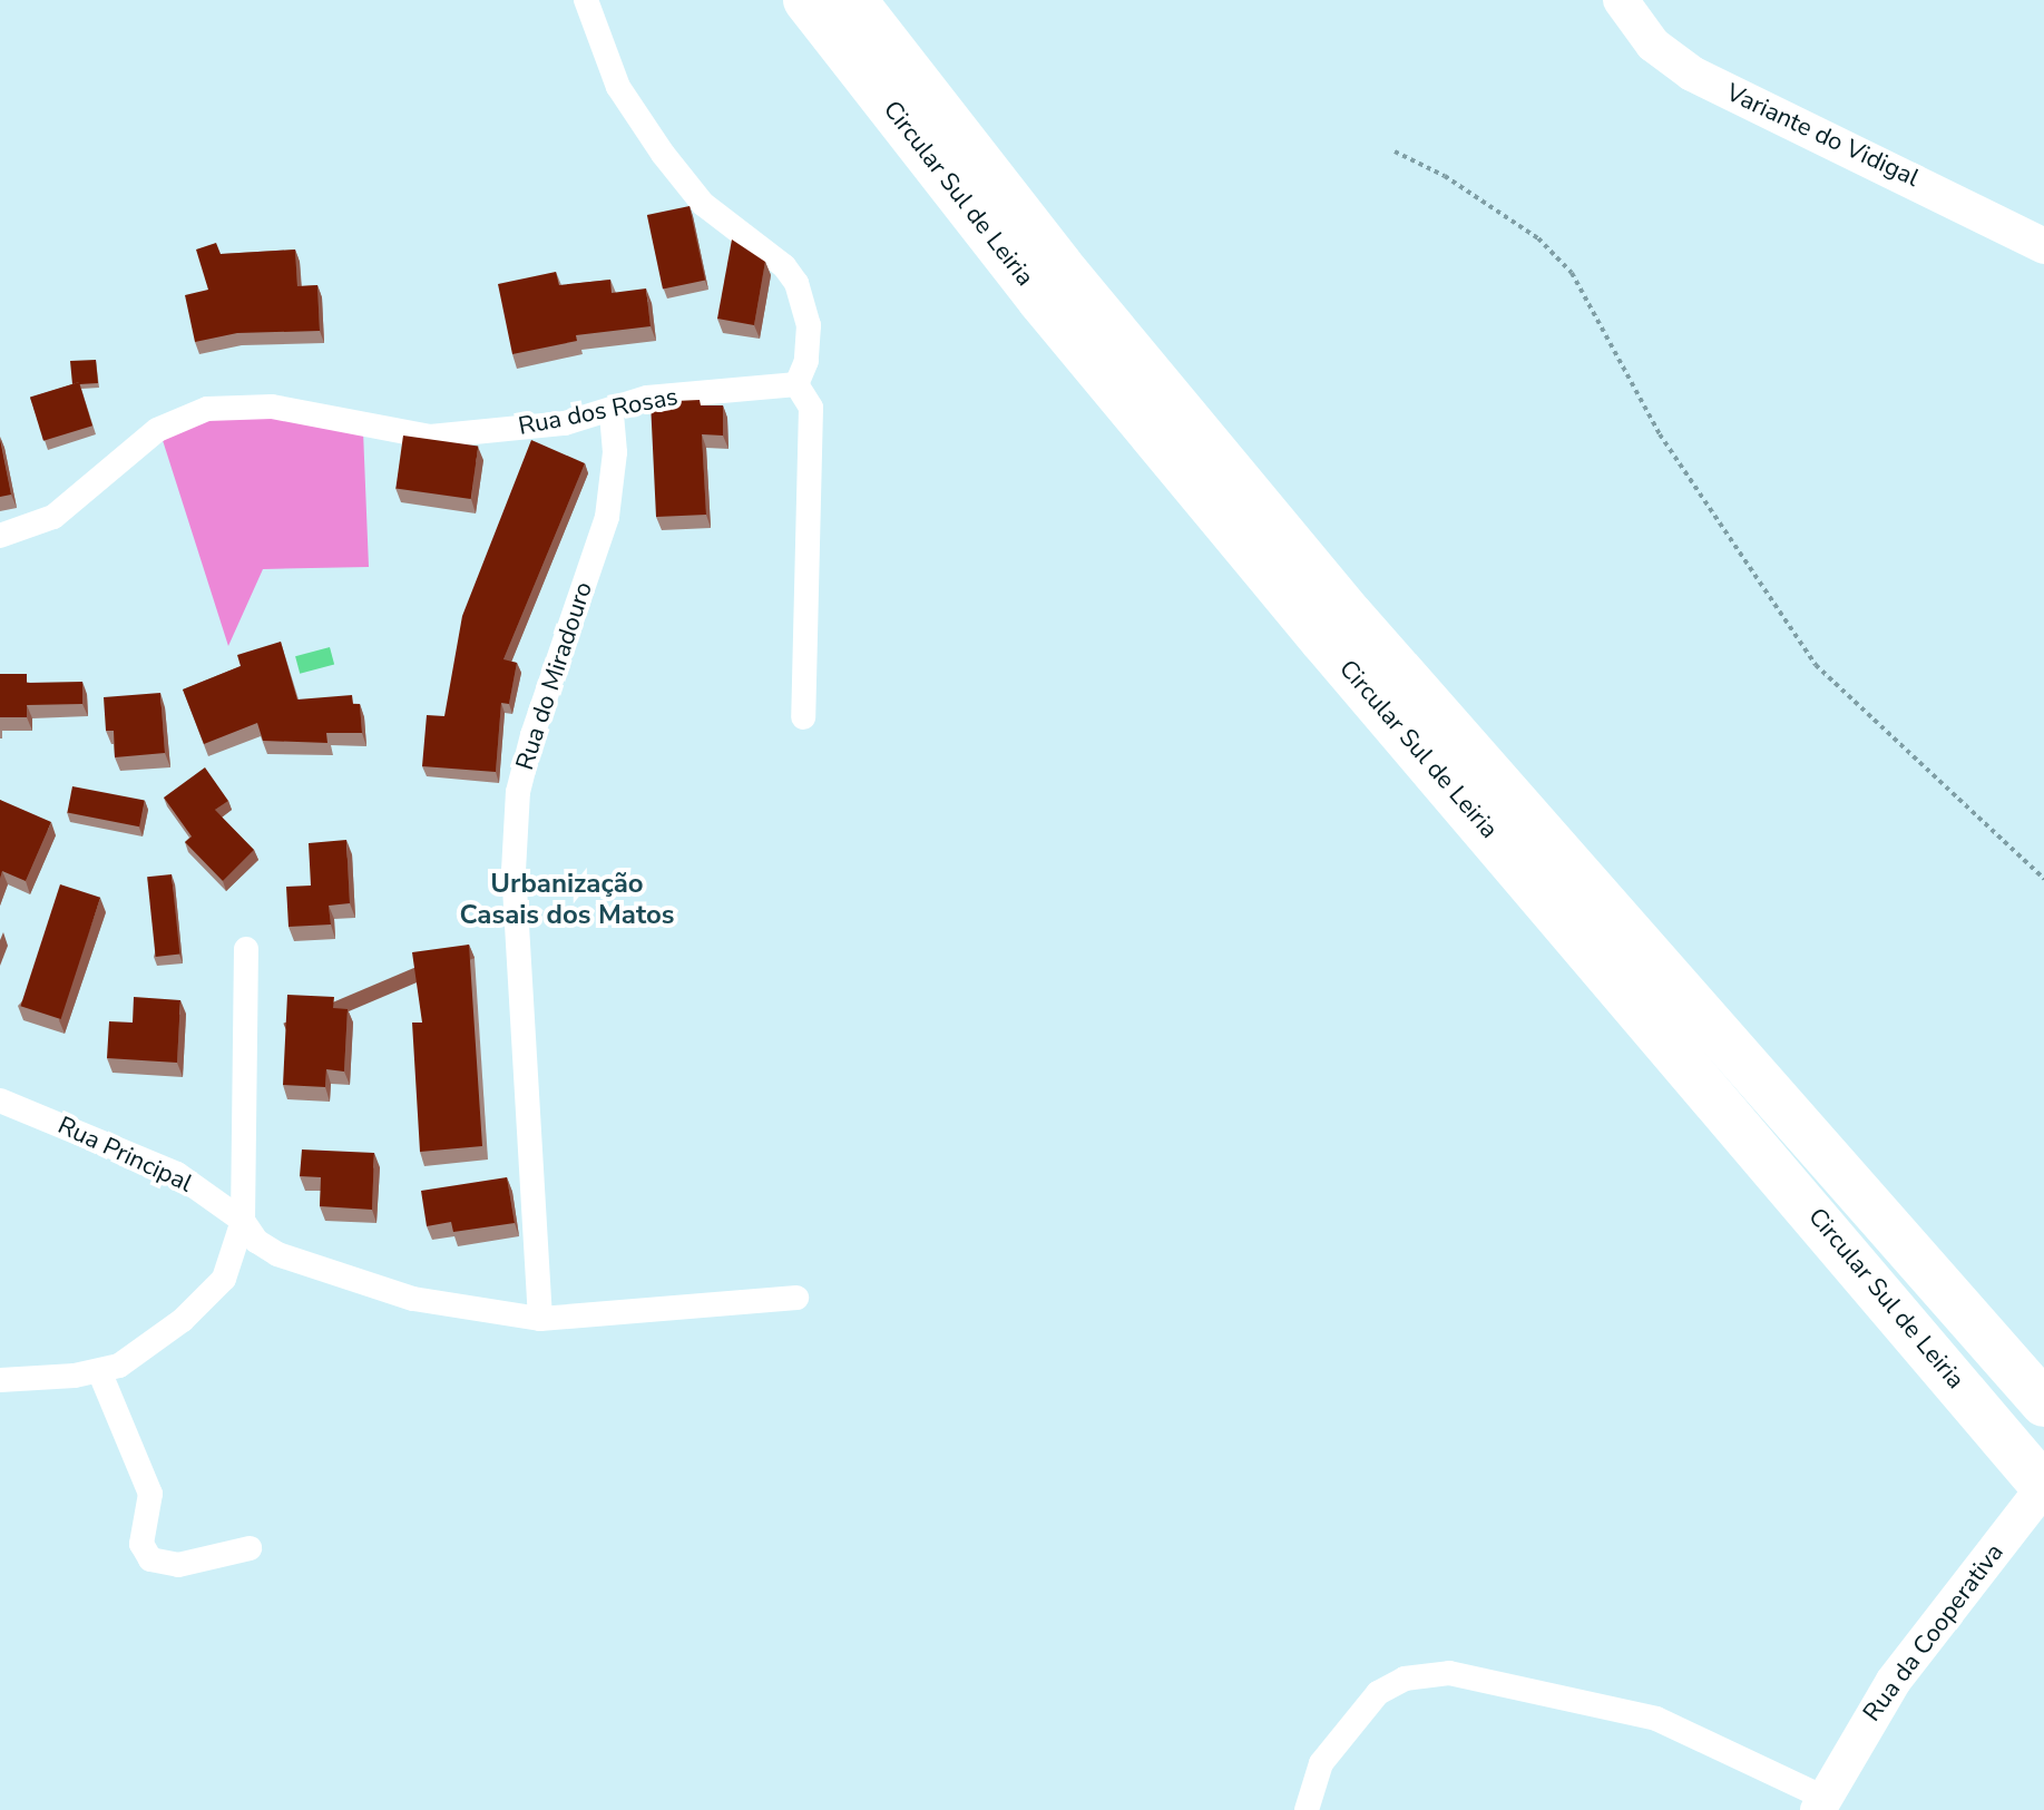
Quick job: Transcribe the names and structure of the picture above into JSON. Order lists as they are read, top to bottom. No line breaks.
{"streets":{"highway":["Circular Sul de Leiria"],"street":["Variante do Vidigal","Rua dos Rosas","Rua do Miradouro","Rua Principal","Rua da Cooperativa"]},"crossings":[["Circular Sul de Leiria","Rua da Cooperativa"],["Rua dos Rosas","Rua do Miradouro"],["Rua do Miradouro","Rua Principal"]],"districts":["Urbanização Casais dos Matos"]}
